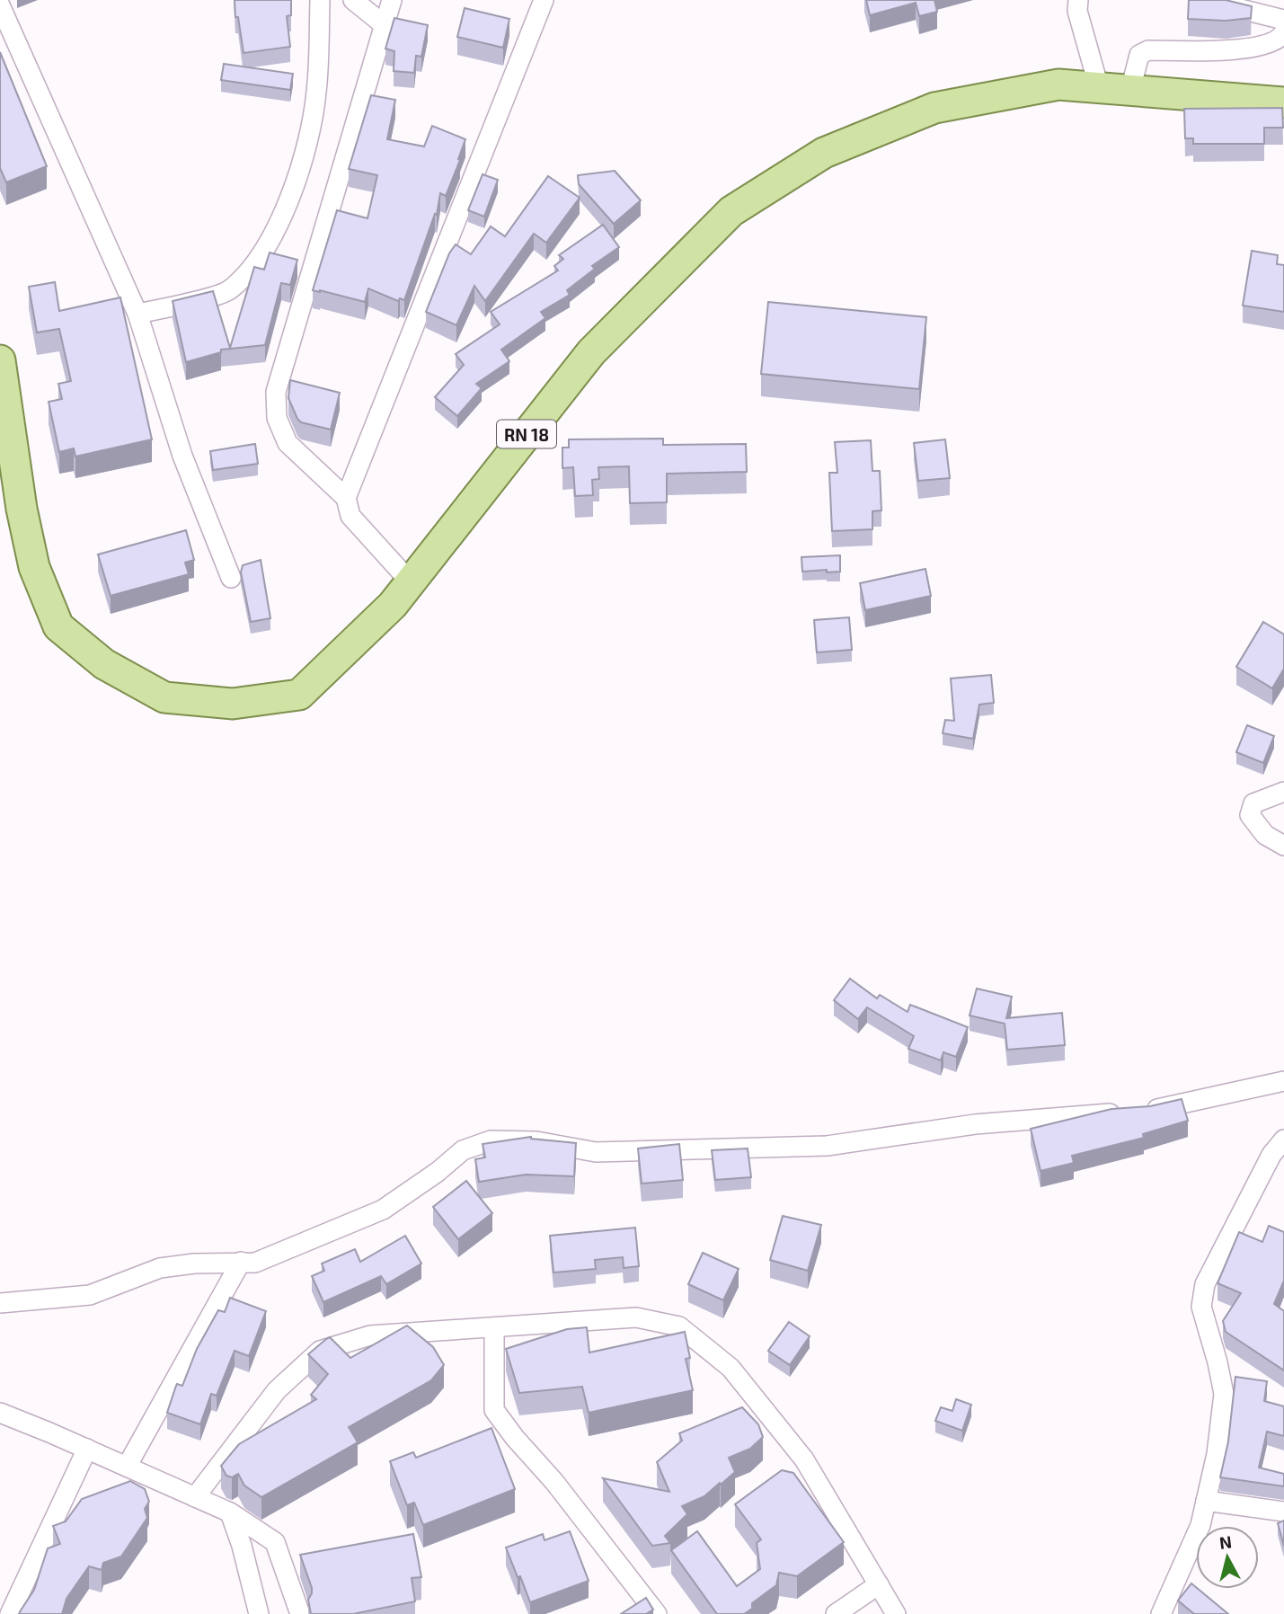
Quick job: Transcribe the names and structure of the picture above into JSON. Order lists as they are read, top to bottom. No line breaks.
{"streets":{"main road":["RN 18"]},"north":"top"}
